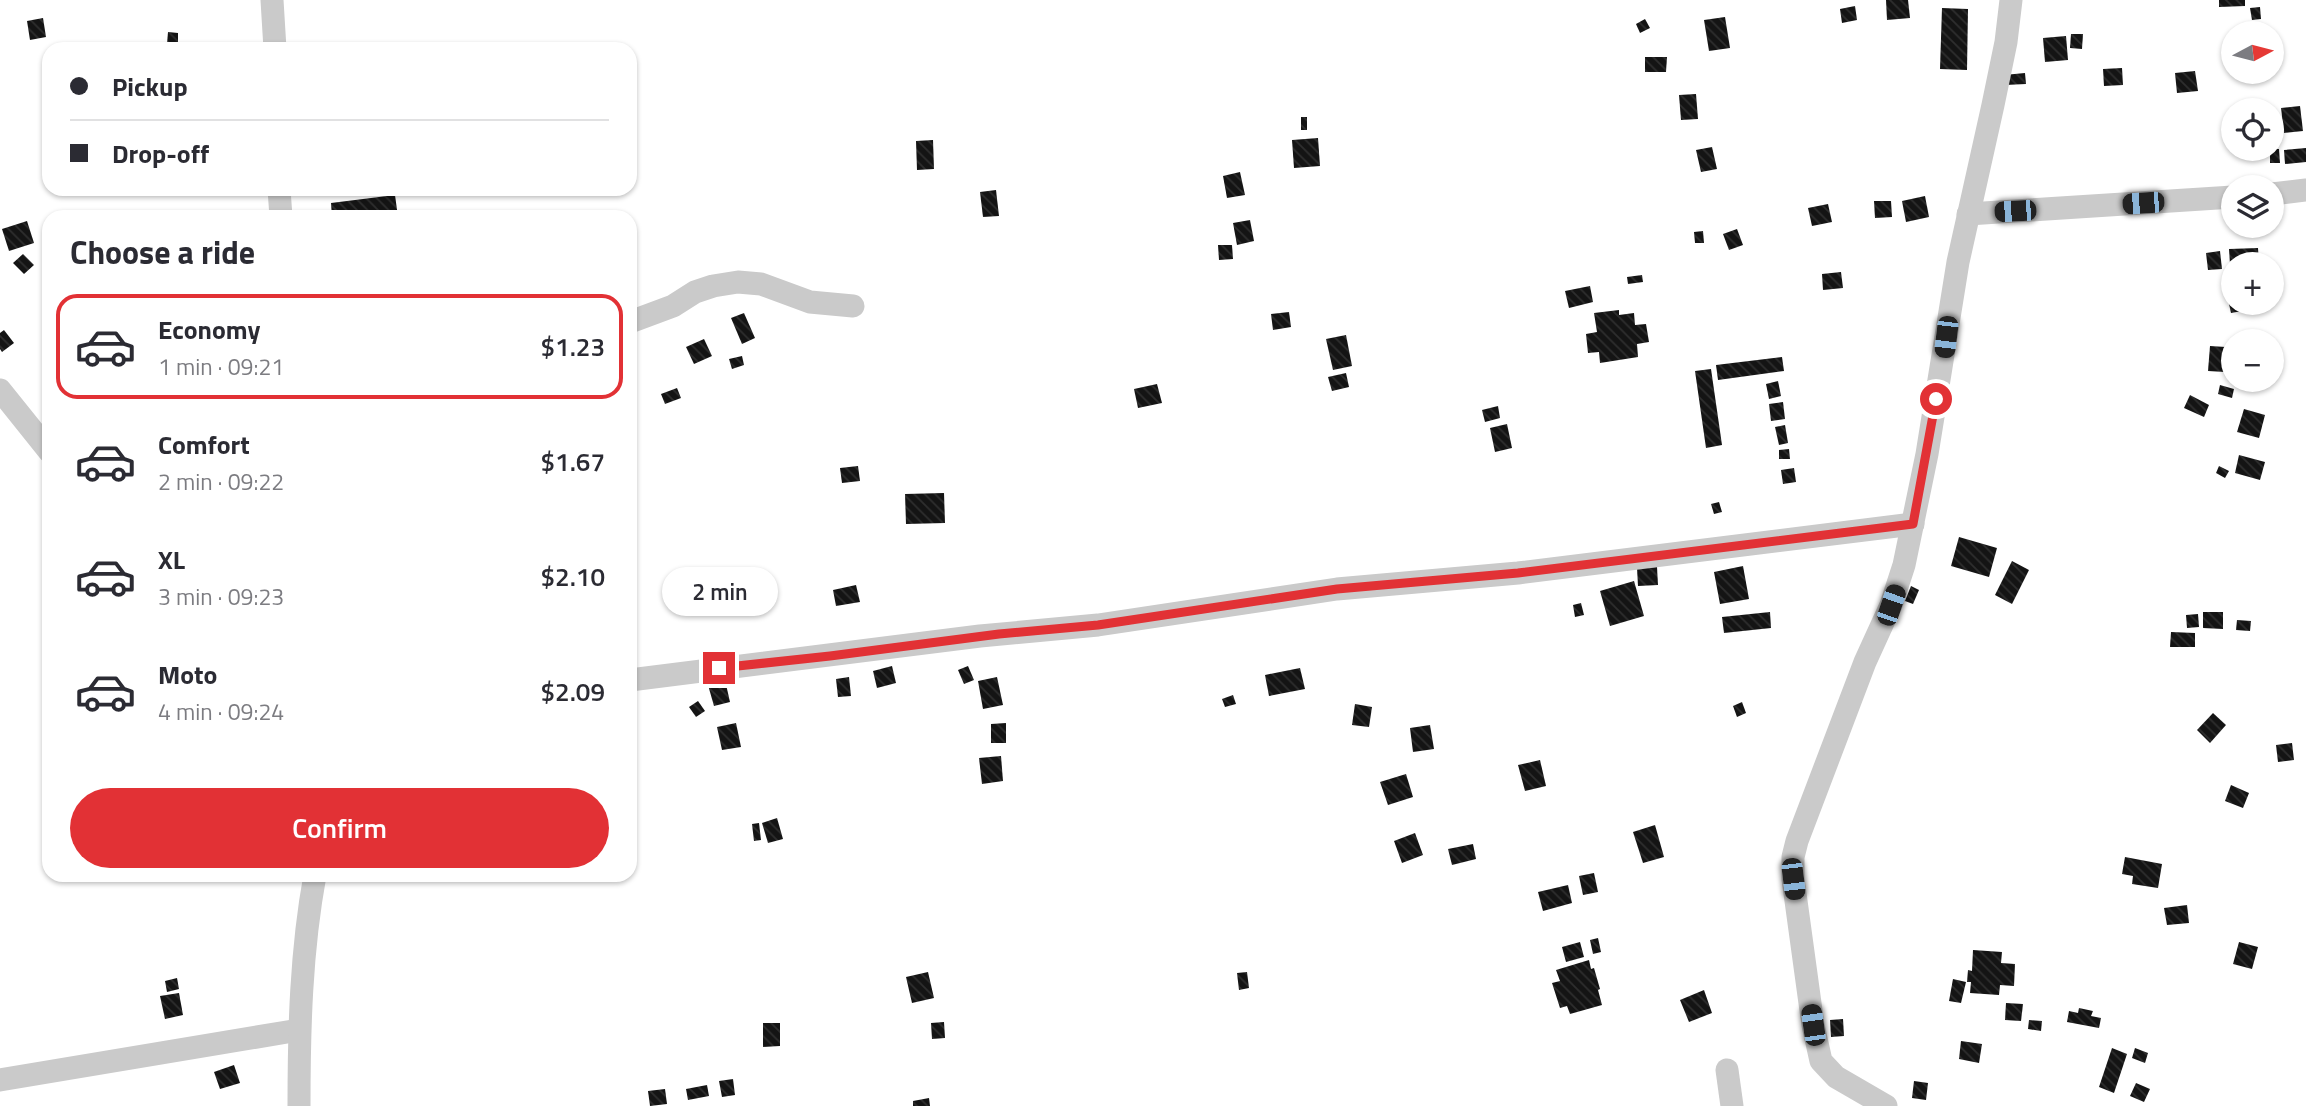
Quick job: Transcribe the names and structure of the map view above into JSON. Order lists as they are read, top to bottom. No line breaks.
{"north":"right","page":{"map_buttons":["+","−"],"banner":["Pickup","Drop-off"],"heading":"Choose a ride","list":[{"name":"Economy","note":"1 min · 09:21","value":"$1.23"},{"name":"Comfort","note":"2 min · 09:22","value":"$1.67"},{"name":"XL","note":"3 min · 09:23","value":"$2.10"},{"name":"Moto","note":"4 min · 09:24","value":"$2.09"}],"bubble":"2 min","buttons":"Confirm"}}
